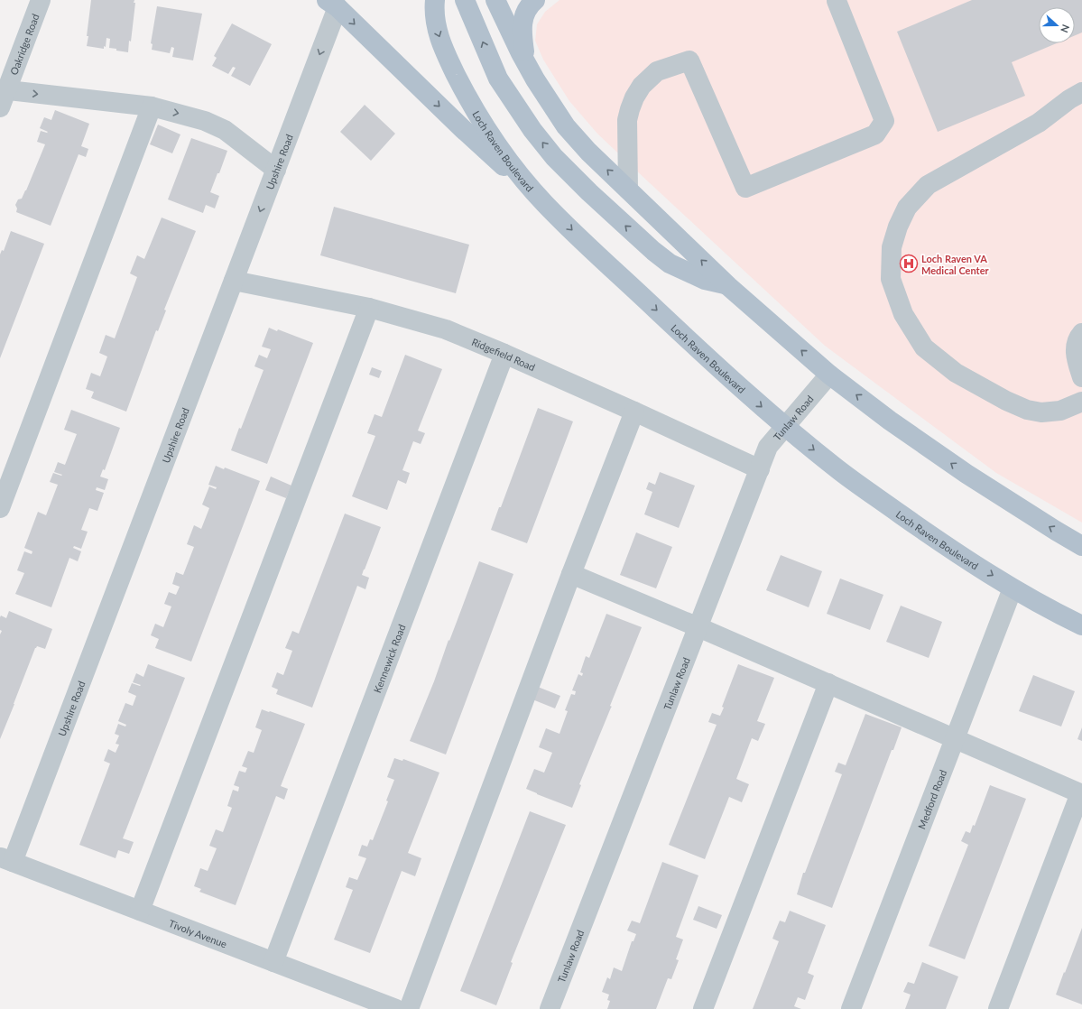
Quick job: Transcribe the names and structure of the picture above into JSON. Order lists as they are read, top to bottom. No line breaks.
{"streets":{"main road":["Loch Raven Boulevard"],"street":["Oakridge Road","Upshire Road","Ridgefield Road","Tunlaw Road","Kennewick Road","Medford Road","Tivoly Avenue"]},"crossings":[["Loch Raven Boulevard","Tunlaw Road"],["Loch Raven Boulevard","Medford Road"],["Upshire Road","Ridgefield Road"],["Upshire Road","Tivoly Avenue"],["Ridgefield Road","Tunlaw Road"],["Ridgefield Road","Kennewick Road"],["Kennewick Road","Tivoly Avenue"]],"places":{"hospital":["Loch Raven VA Medical Center"]},"north":"right"}
